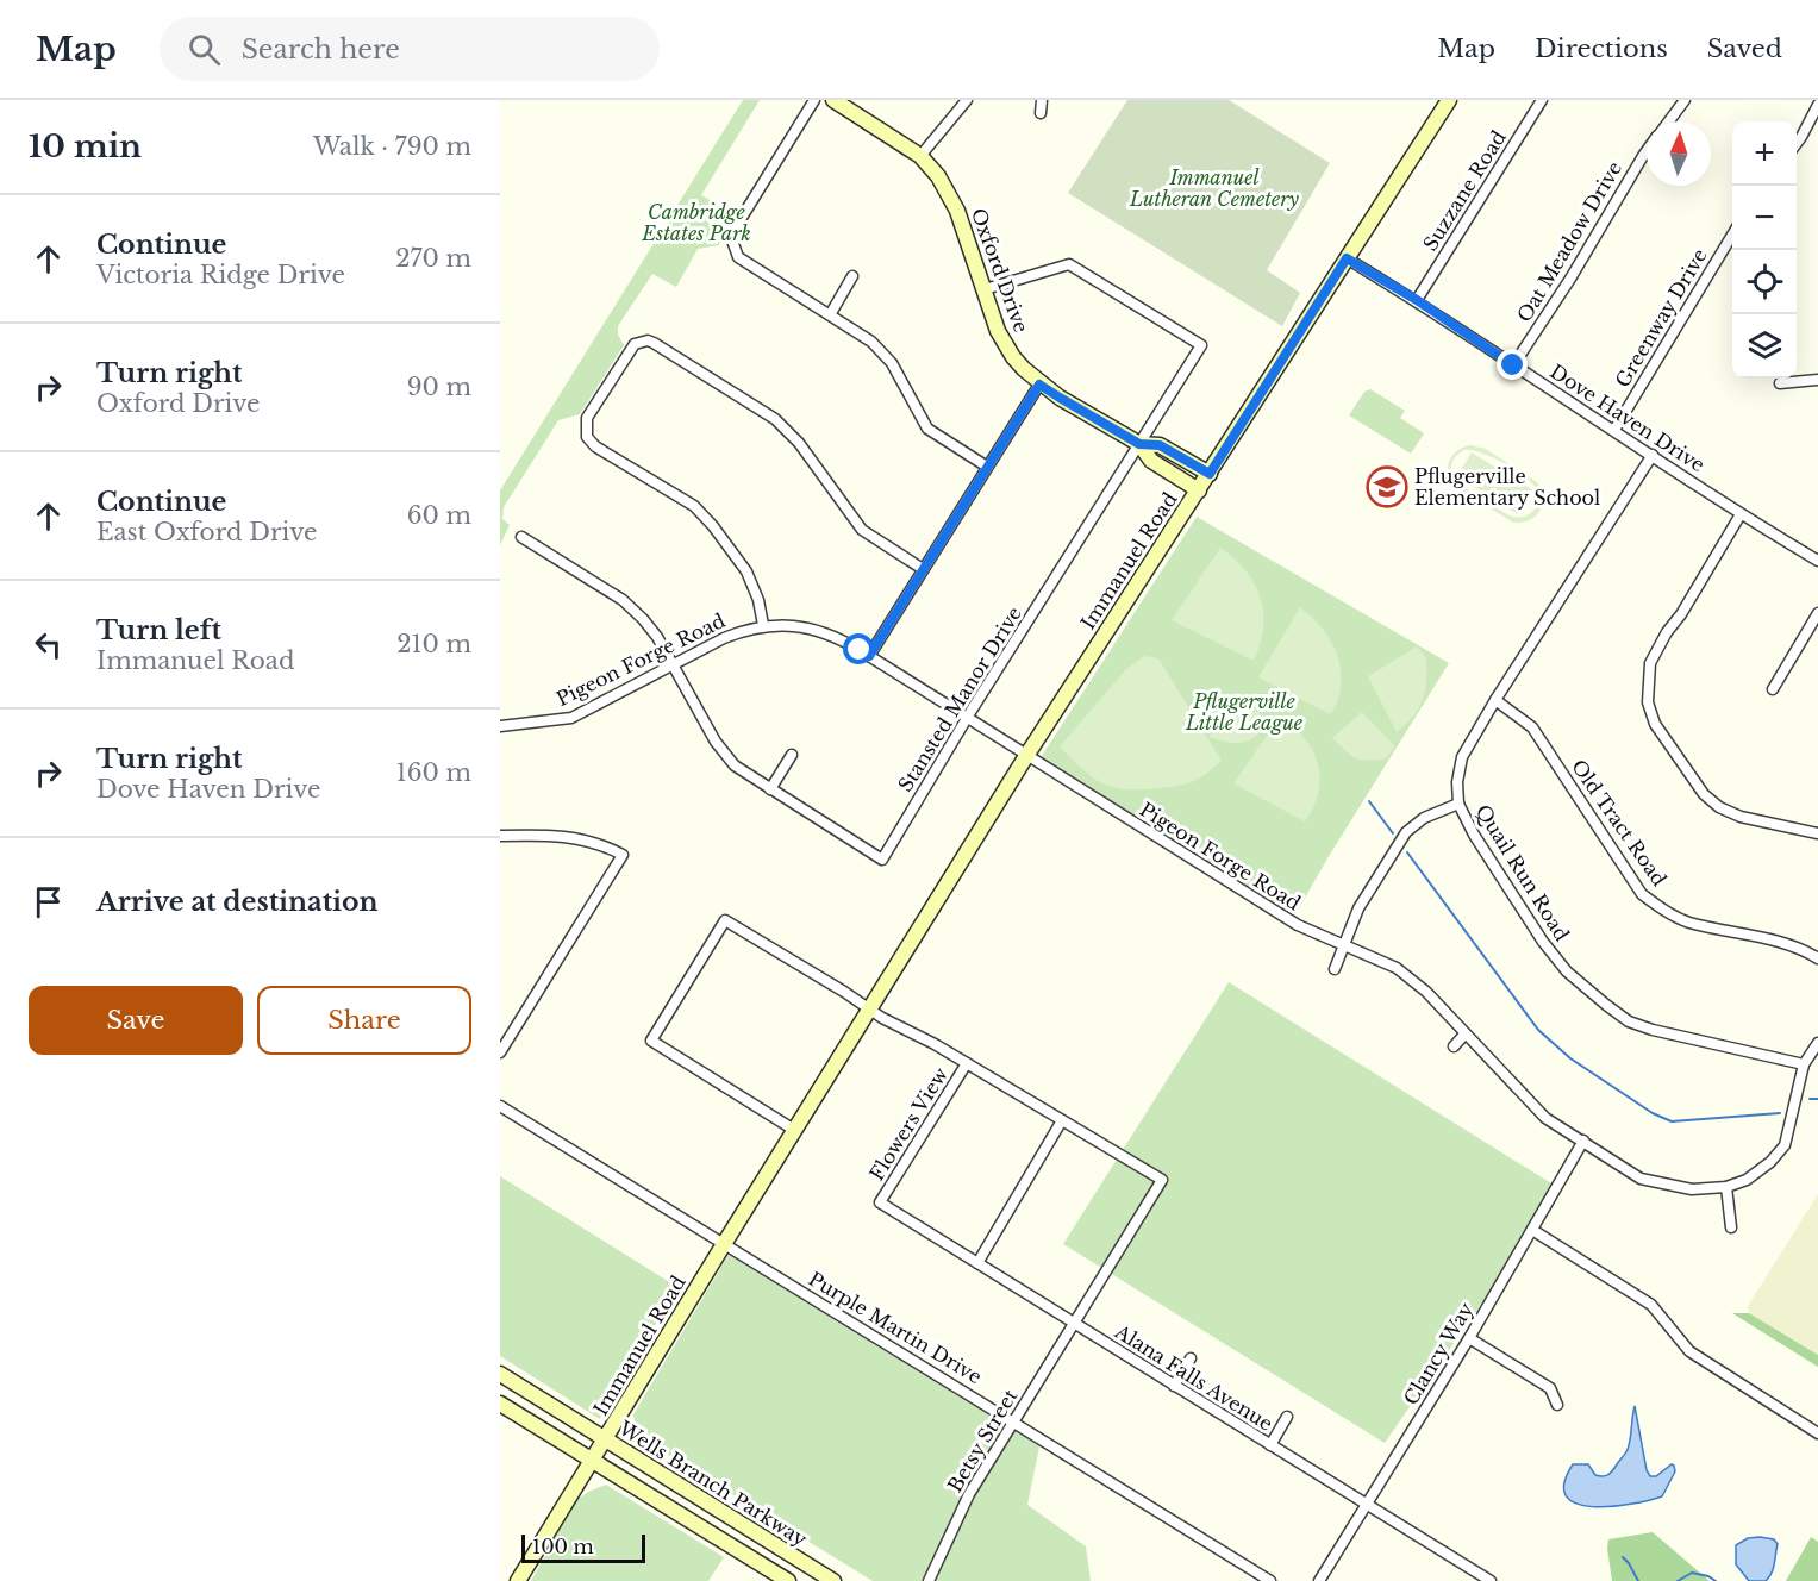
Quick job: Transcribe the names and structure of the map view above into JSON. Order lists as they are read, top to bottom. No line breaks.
{"streets":{"street":["Suzzane Road","Oat Meadow Drive","Oxford Drive","Greenway Drive","Dove Haven Drive","Immanuel Road","Pigeon Forge Road","Stansted Manor Drive","Old Tract Road","Quail Run Road","Flowers View","Purple Martin Drive","Clancy Way","Alana Falls Avenue","Betsy Street","Wells Branch Parkway"]},"crossings":[["Suzzane Road","Dove Haven Drive"],["Oat Meadow Drive","Dove Haven Drive"],["Oxford Drive","Stansted Manor Drive"],["Greenway Drive","Dove Haven Drive"],["Dove Haven Drive","Immanuel Road"],["Dove Haven Drive","Quail Run Road"],["Immanuel Road","Pigeon Forge Road"],["Immanuel Road","Purple Martin Drive"],["Immanuel Road","Wells Branch Parkway"],["Pigeon Forge Road","Stansted Manor Drive"],["Pigeon Forge Road","Quail Run Road"],["Pigeon Forge Road","Clancy Way"],["Old Tract Road","Quail Run Road"],["Flowers View","Alana Falls Avenue"],["Purple Martin Drive","Betsy Street"],["Clancy Way","Alana Falls Avenue"],["Alana Falls Avenue","Betsy Street"]],"parks":["Immanuel Lutheran Cemetery","Cambridge Estates Park","Pflugerville Little League"],"places":{"school or university":["Pflugerville Elementary School"]},"scale_bar":"100 m","north":"top","page":{"header":"Map","search":"Search here","nav":["Map","Directions","Saved"],"heading":["10 min","Walk · 790 m"],"map_buttons":["+","−"],"list":[["Continue","Victoria Ridge Drive","270 m"],["Turn right","Oxford Drive","90 m"],["Continue","East Oxford Drive","60 m"],["Turn left","Immanuel Road","210 m"],["Turn right","Dove Haven Drive","160 m"],"Arrive at destination"],"buttons":["Save","Share"],"scale":"100 m"}}
